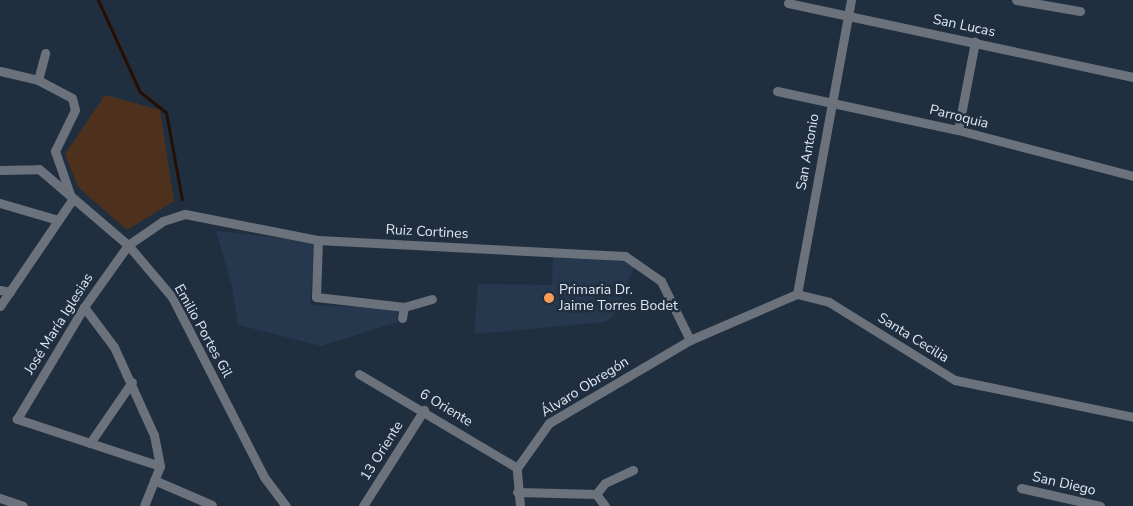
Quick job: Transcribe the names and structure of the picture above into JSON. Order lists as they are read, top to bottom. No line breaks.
{"streets":{"street":["San Lucas","Parroquia","San Antonio","Ruiz Cortines","José María Iglesias","Emilio Portes Gil","Santa Cecilia","Álvaro Obregón","6 Oriente","13 Oriente","San Diego"]},"crossings":[["San Lucas","San Antonio"],["Parroquia","San Antonio"],["San Antonio","Santa Cecilia"],["Ruiz Cortines","José María Iglesias"],["Ruiz Cortines","Emilio Portes Gil"],["Ruiz Cortines","Álvaro Obregón"],["José María Iglesias","Emilio Portes Gil"],["Álvaro Obregón","6 Oriente"],["6 Oriente","13 Oriente"]],"places":["Primaria Dr. Jaime Torres Bodet"]}
